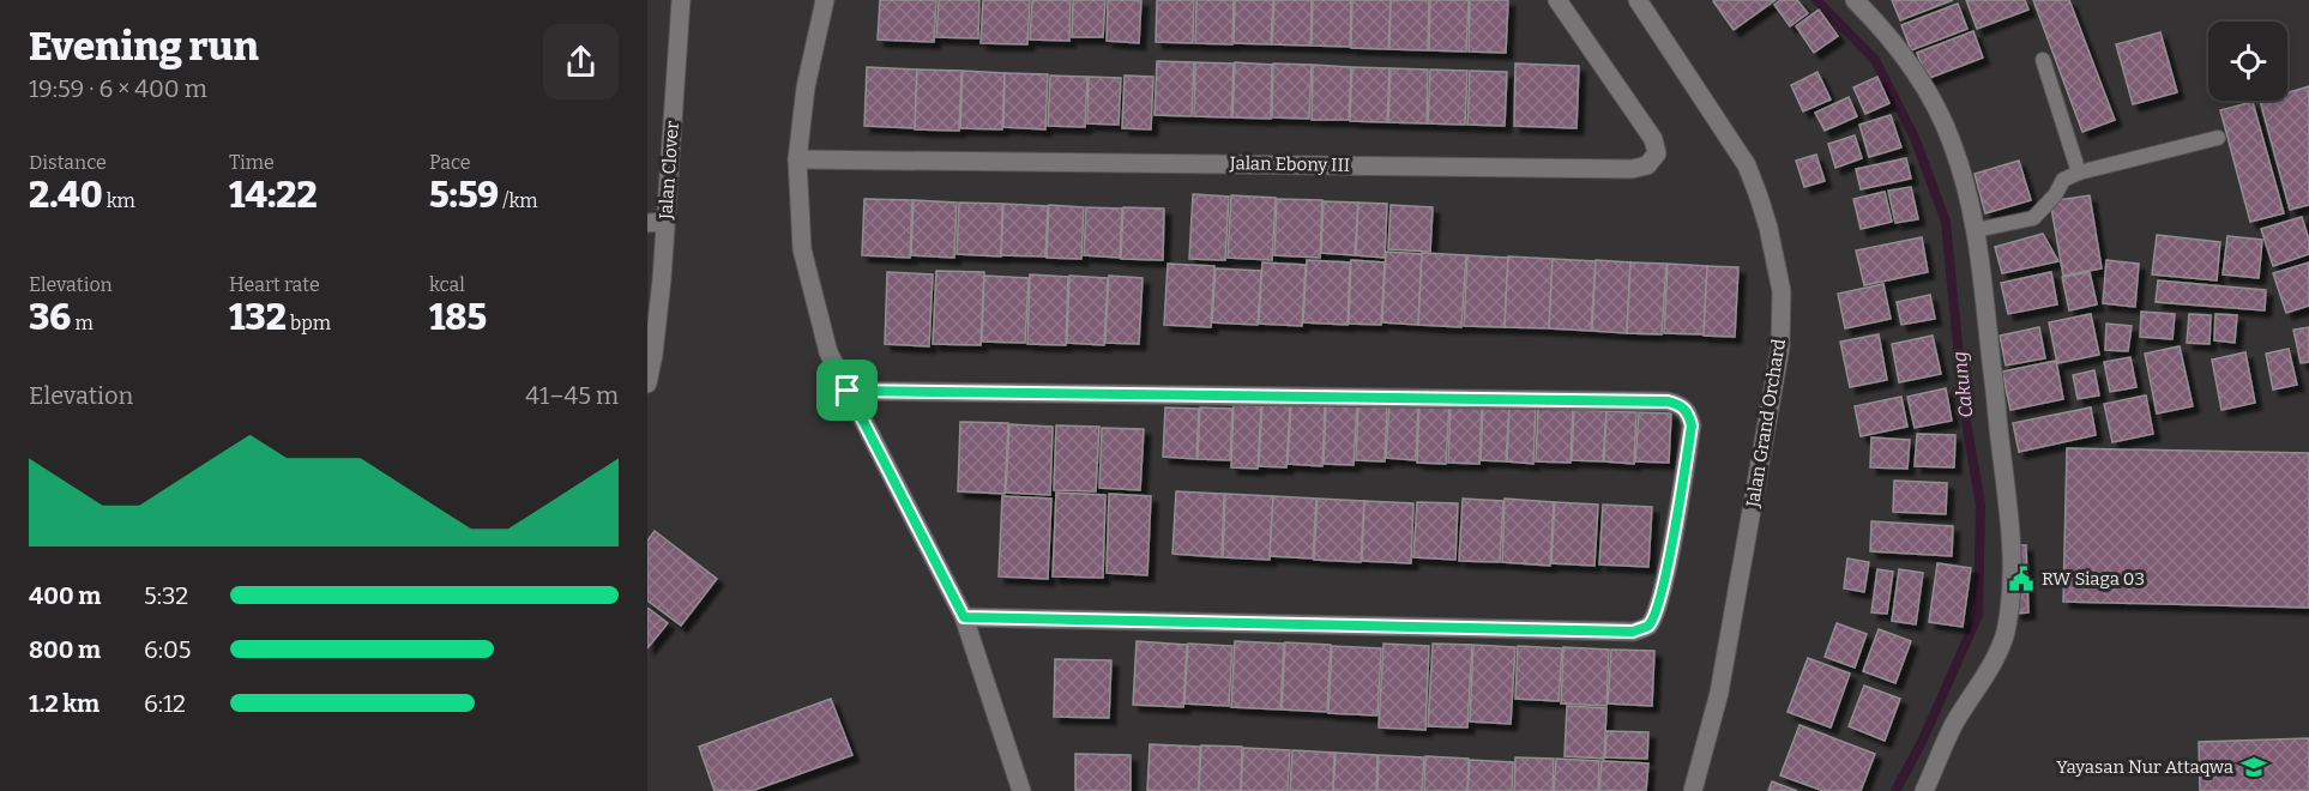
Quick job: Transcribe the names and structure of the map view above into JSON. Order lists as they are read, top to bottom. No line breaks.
{"streets":{"street":["Jalan Ebony III","Jalan Clover","Jalan Grand Orchard"]},"water":["Cakung"],"places":{"public building":["RW Siaga 03"],"school or university":["Yayasan Nur Attaqwa"]},"page":{"heading":["Evening run","19:59 · 6 × 400 m"],"stats":[["Distance","2.40 km"],["Time","14:22"],["Pace","5:59 /km"],["Elevation","36 m"],["Heart rate","132 bpm"],["kcal","185"]],"chart":["Elevation","41–45 m"],"list":[{"name":"400 m","note":"5:32"},{"name":"800 m","note":"6:05"},{"name":"1.2 km","note":"6:12"}]}}
